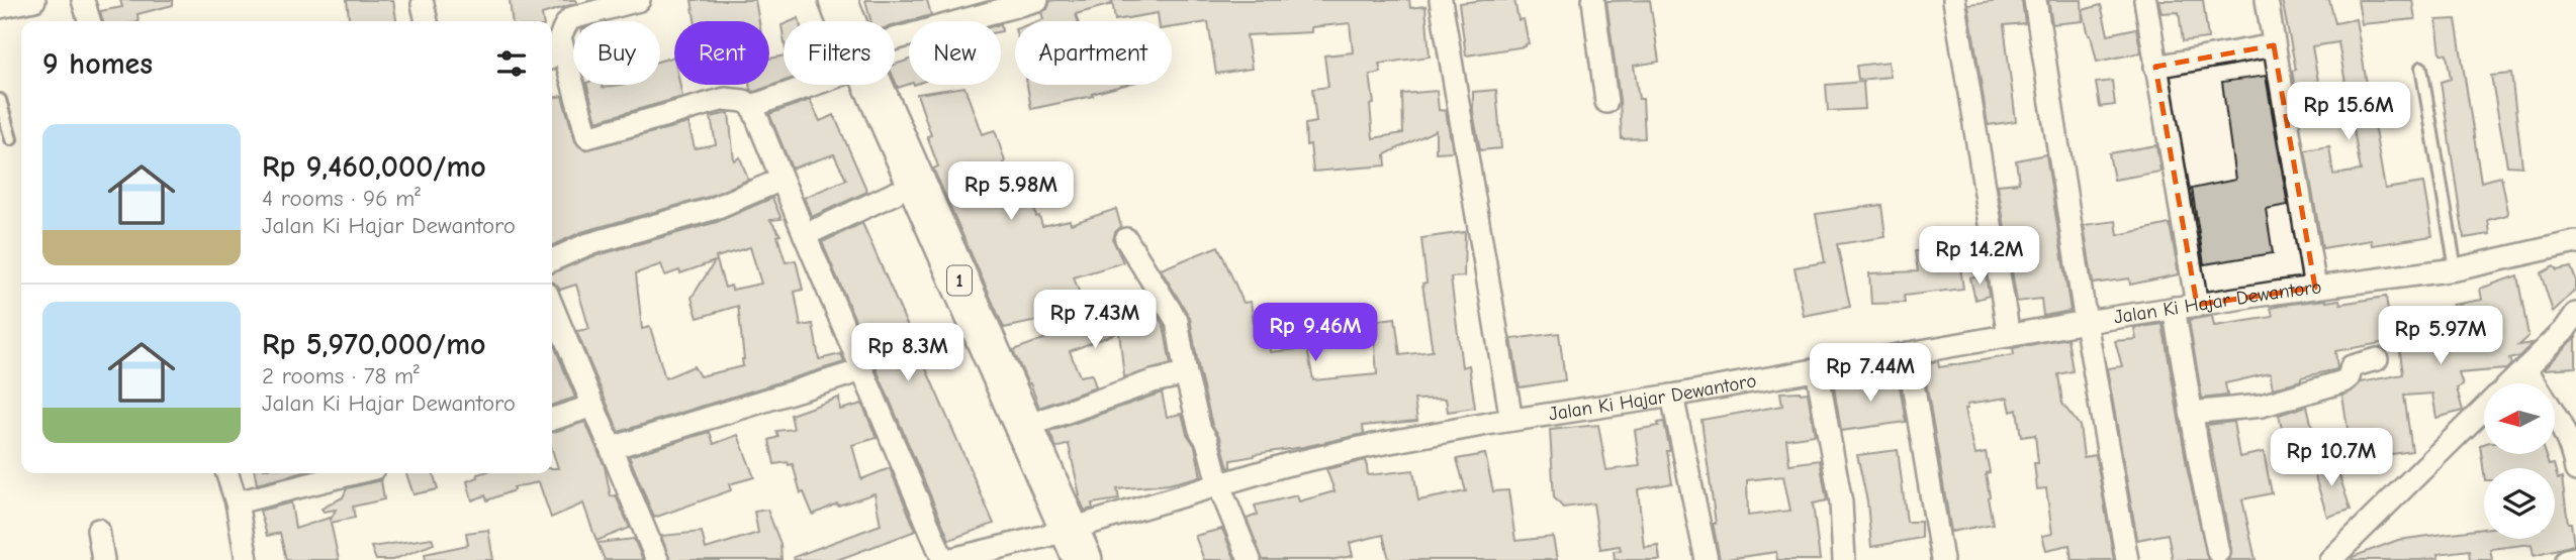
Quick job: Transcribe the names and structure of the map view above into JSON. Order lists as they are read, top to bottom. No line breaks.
{"streets":{"highway":["1"],"street":["Jalan Ki Hajar Dewantoro"]},"crossings":[["1","Jalan Ki Hajar Dewantoro"]],"north":"left","page":{"chip":["Buy","Rent","Filters","New","Apartment"],"heading":"9 homes","price":["Rp 15.6M","Rp 5.98M","Rp 14.2M","Rp 7.43M","Rp 9.46M","Rp 5.97M","Rp 8.3M","Rp 7.44M","Rp 10.7M"],"list":[{"name":"Rp 9,460,000/mo","note":"4 rooms · 96 m² · Jalan Ki Hajar Dewantoro"},{"name":"Rp 5,970,000/mo","note":"2 rooms · 78 m² · Jalan Ki Hajar Dewantoro"}]}}
